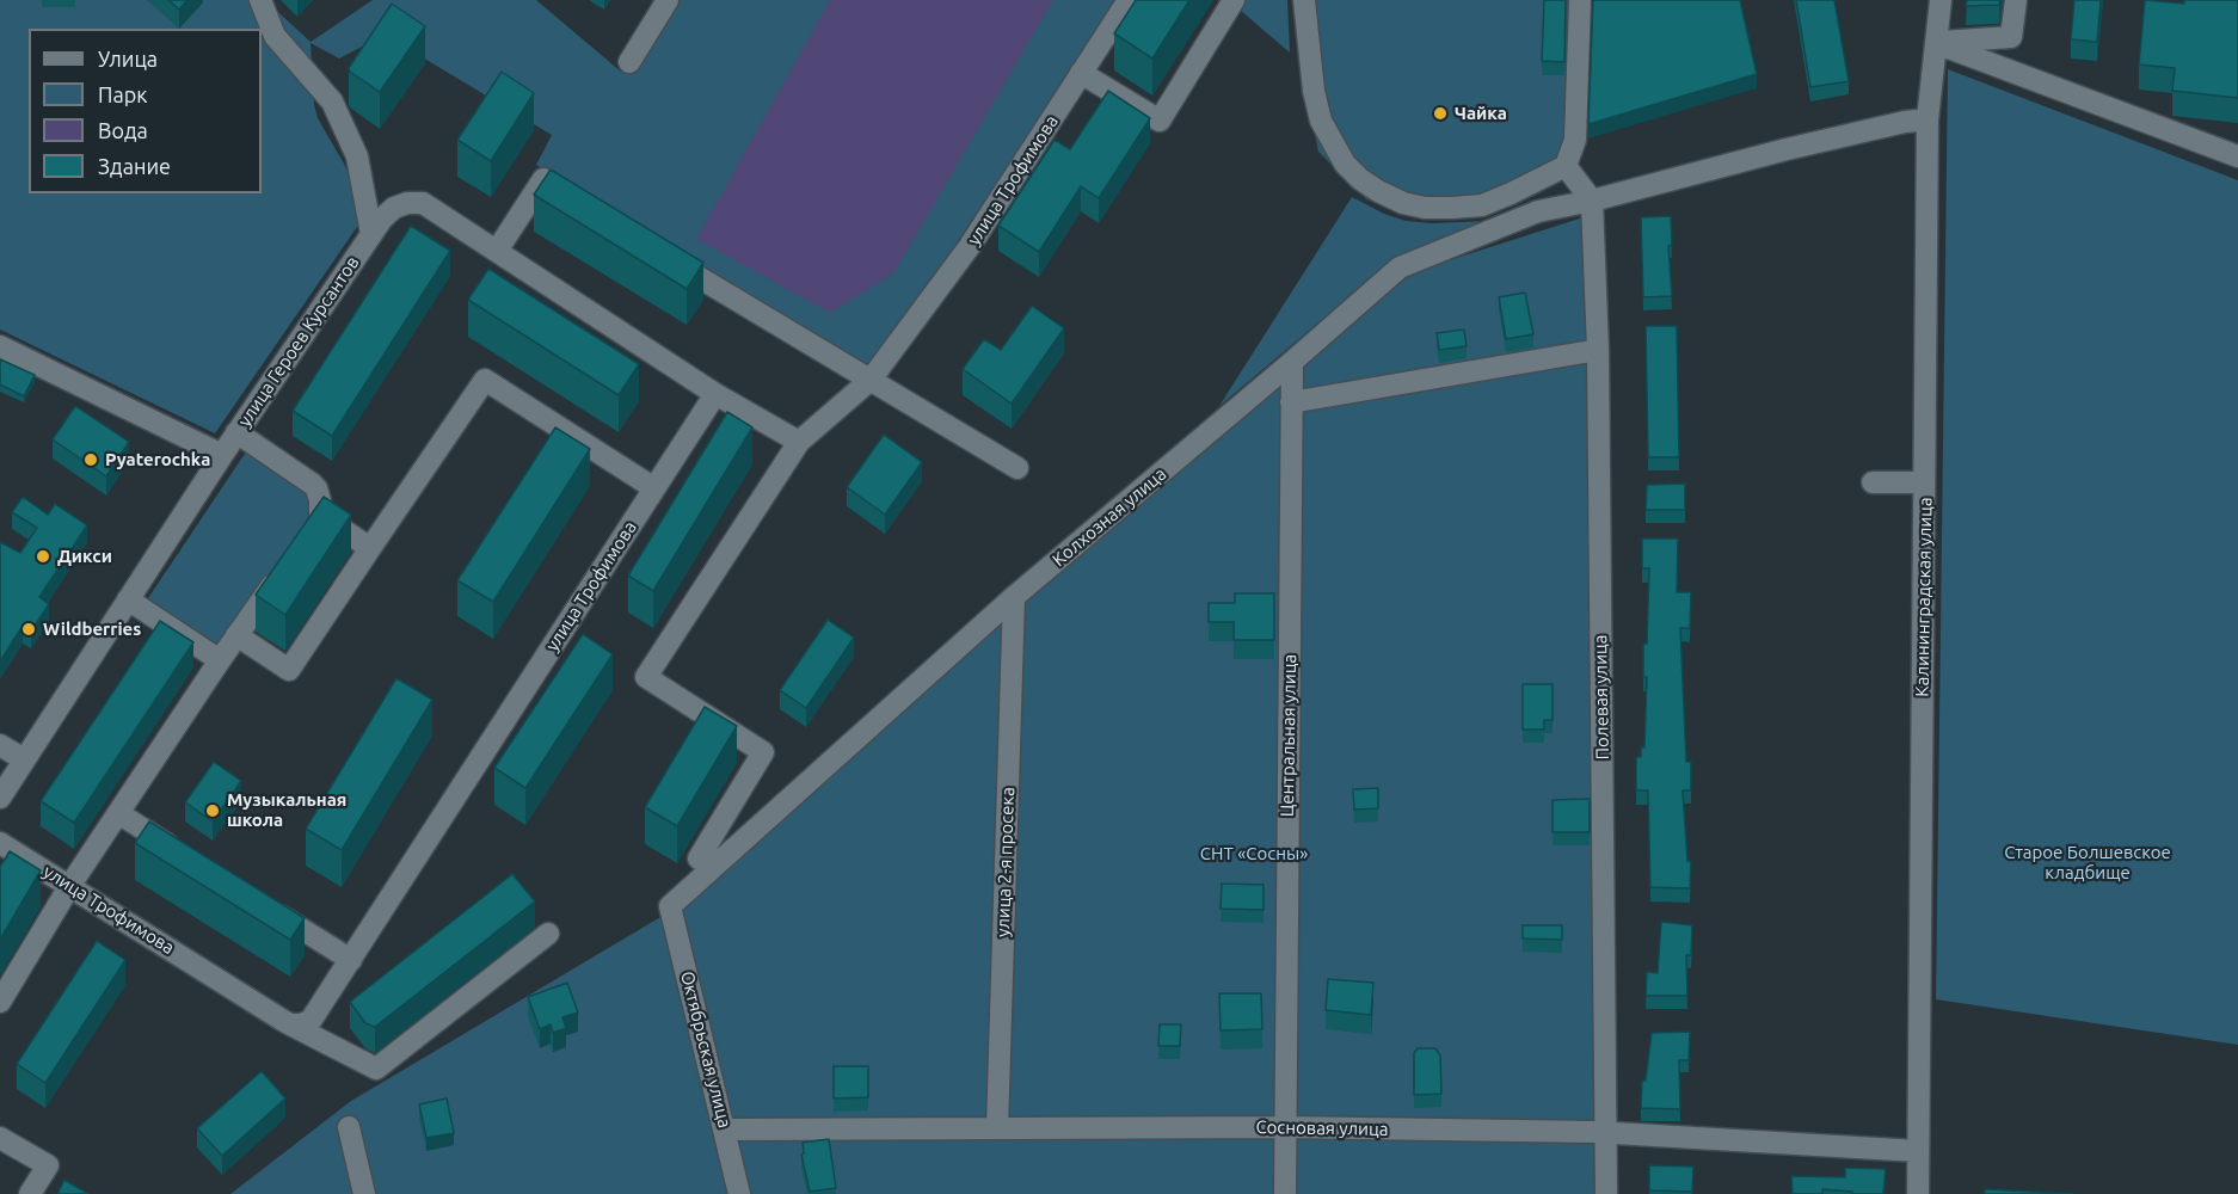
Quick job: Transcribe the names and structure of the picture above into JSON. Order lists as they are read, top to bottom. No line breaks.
{"streets":{"street":["улица Трофимова","улица Героев Курсантов","Колхозная улица","Калининградская улица","Полевая улица","Центральная улица","улица 2-я просека","Октябрьская улица","Сосновая улица"]},"crossings":[["улица Трофимова","улица Героев Курсантов"],["Колхозная улица","Калининградская улица"],["Колхозная улица","Полевая улица"],["Колхозная улица","Центральная улица"],["Колхозная улица","улица 2-я просека"],["Колхозная улица","Октябрьская улица"],["Калининградская улица","Сосновая улица"],["Полевая улица","Сосновая улица"],["Центральная улица","Сосновая улица"],["улица 2-я просека","Сосновая улица"],["Октябрьская улица","Сосновая улица"]],"parks":["Старое Болшевское кладбище","СНТ «Сосны»"],"places":["Чайка","Pyaterochka","Дикси","Wildberries","Музыкальная школа"],"legend":["Улица","Парк","Вода","Здание"]}
